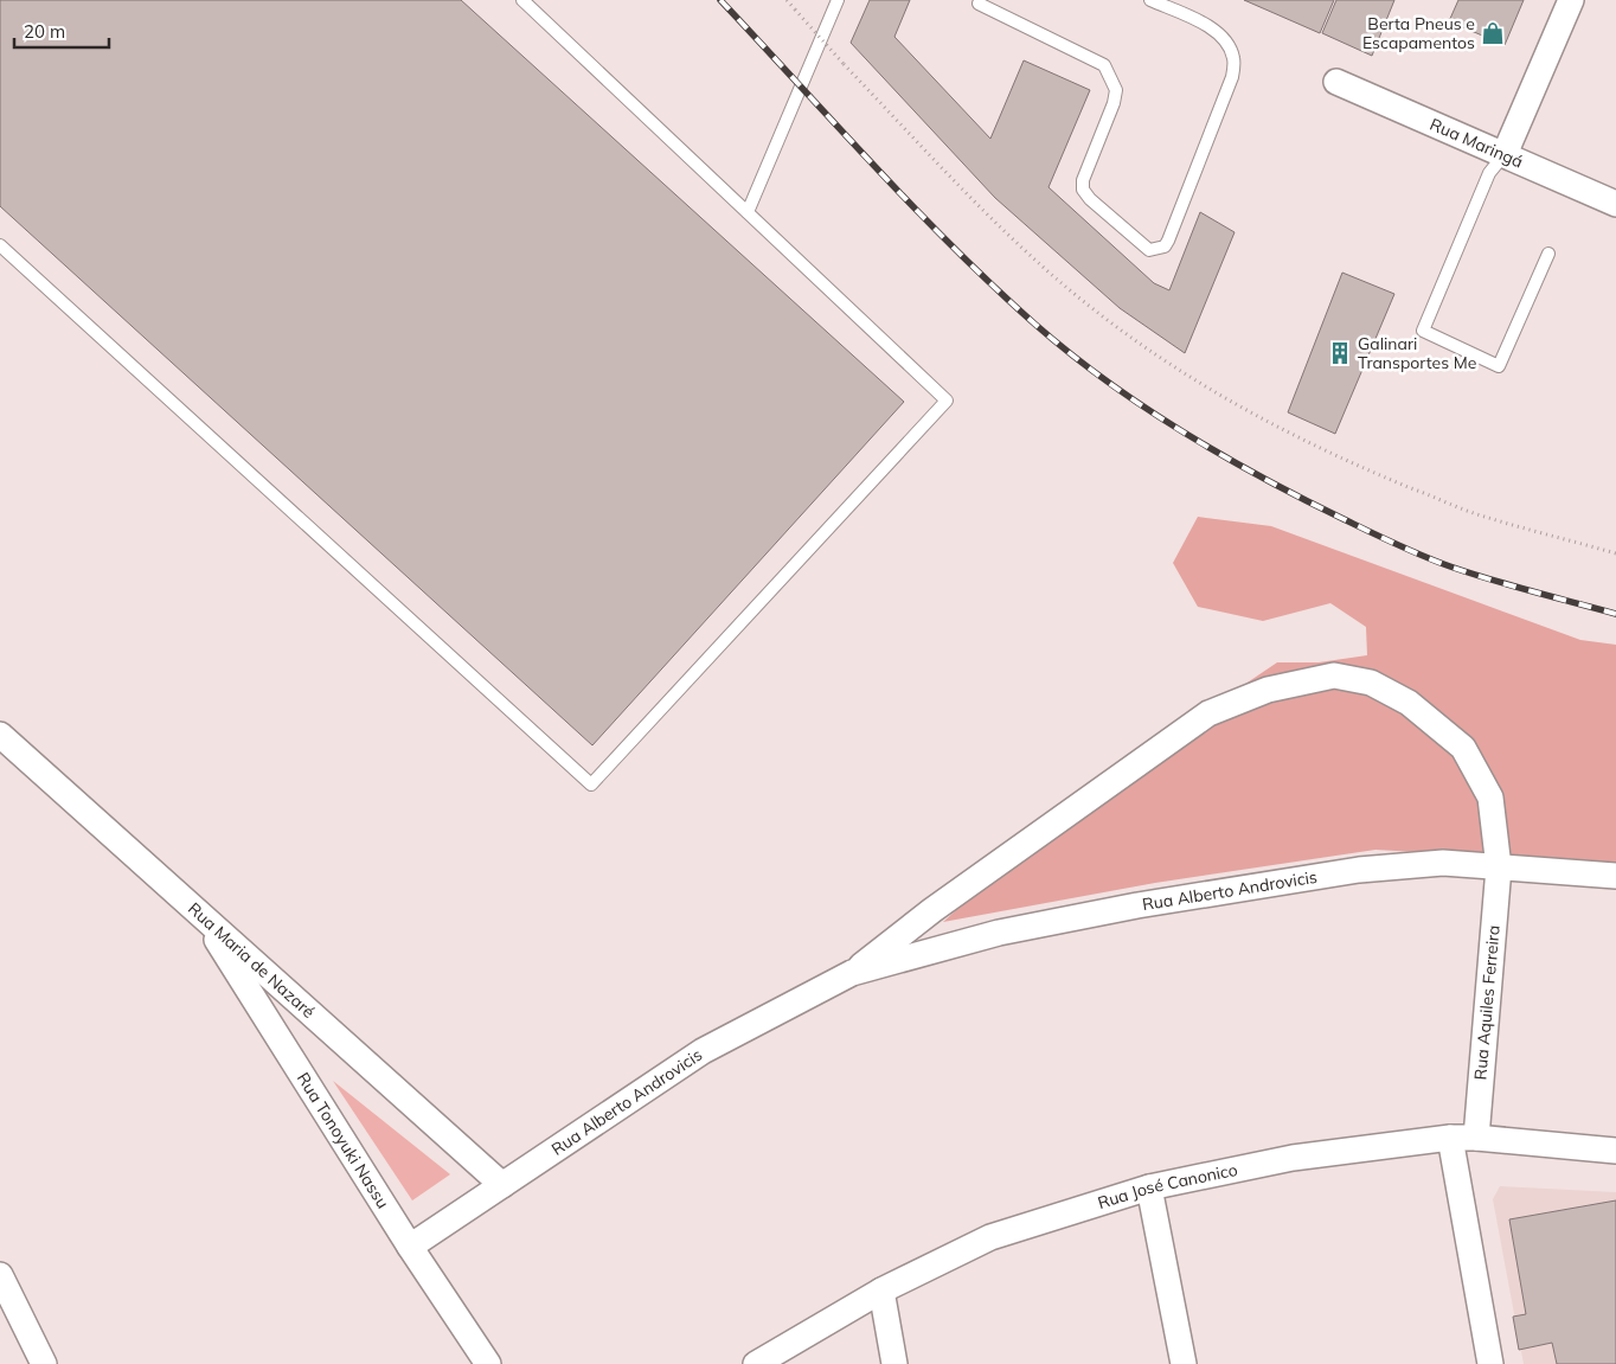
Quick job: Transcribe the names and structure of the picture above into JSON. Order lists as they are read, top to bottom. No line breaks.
{"streets":{"street":["Rua Maringá","Rua Alberto Androvicis","Rua Maria de Nazaré","Rua Aquiles Ferreira","Rua Tonoyuki Nassu","Rua José Canonico"]},"crossings":[["Rua Alberto Androvicis","Rua Maria de Nazaré"],["Rua Alberto Androvicis","Rua Aquiles Ferreira"],["Rua Alberto Androvicis","Rua Tonoyuki Nassu"],["Rua Maria de Nazaré","Rua Tonoyuki Nassu"],["Rua Aquiles Ferreira","Rua José Canonico"]],"places":{"shop":["Berta Pneus e Escapamentos"],"building":["Galinari Transportes Me"]},"scale_bar":"20 m"}
